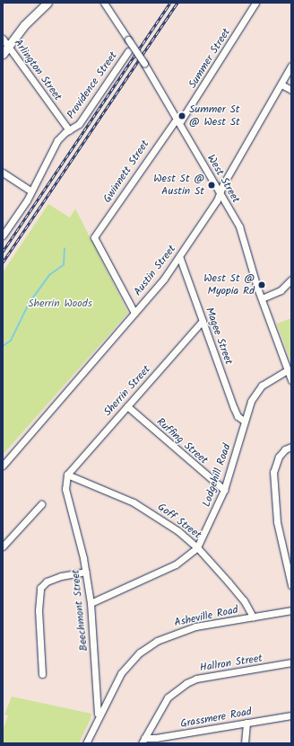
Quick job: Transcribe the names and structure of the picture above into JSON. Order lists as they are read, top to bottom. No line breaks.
{"streets":{"street":["Summer Street","Arlington Street","Providence Street","Gwinnett Street","West Street","Austin Street","Magee Street","Sherrin Street","Ruffing Street","Lodgehill Road","Goff Street","Beechmont Street","Asheville Road","Hallron Street","Grassmere Road"]},"crossings":[["Summer Street","Gwinnett Street"],["Summer Street","West Street"],["Arlington Street","Providence Street"],["Gwinnett Street","West Street"],["Gwinnett Street","Austin Street"],["West Street","Austin Street"],["West Street","Lodgehill Road"],["Austin Street","Magee Street"],["Magee Street","Sherrin Street"],["Magee Street","Lodgehill Road"],["Sherrin Street","Ruffing Street"],["Sherrin Street","Goff Street"],["Sherrin Street","Beechmont Street"],["Ruffing Street","Lodgehill Road"],["Lodgehill Road","Goff Street"],["Lodgehill Road","Beechmont Street"],["Goff Street","Beechmont Street"],["Goff Street","Asheville Road"],["Beechmont Street","Asheville Road"],["Hallron Street","Grassmere Road"]],"parks":["Sherrin Woods"],"places":["Summer St @ West St","West St @ Austin St","West St @ Myopia Rd"]}
